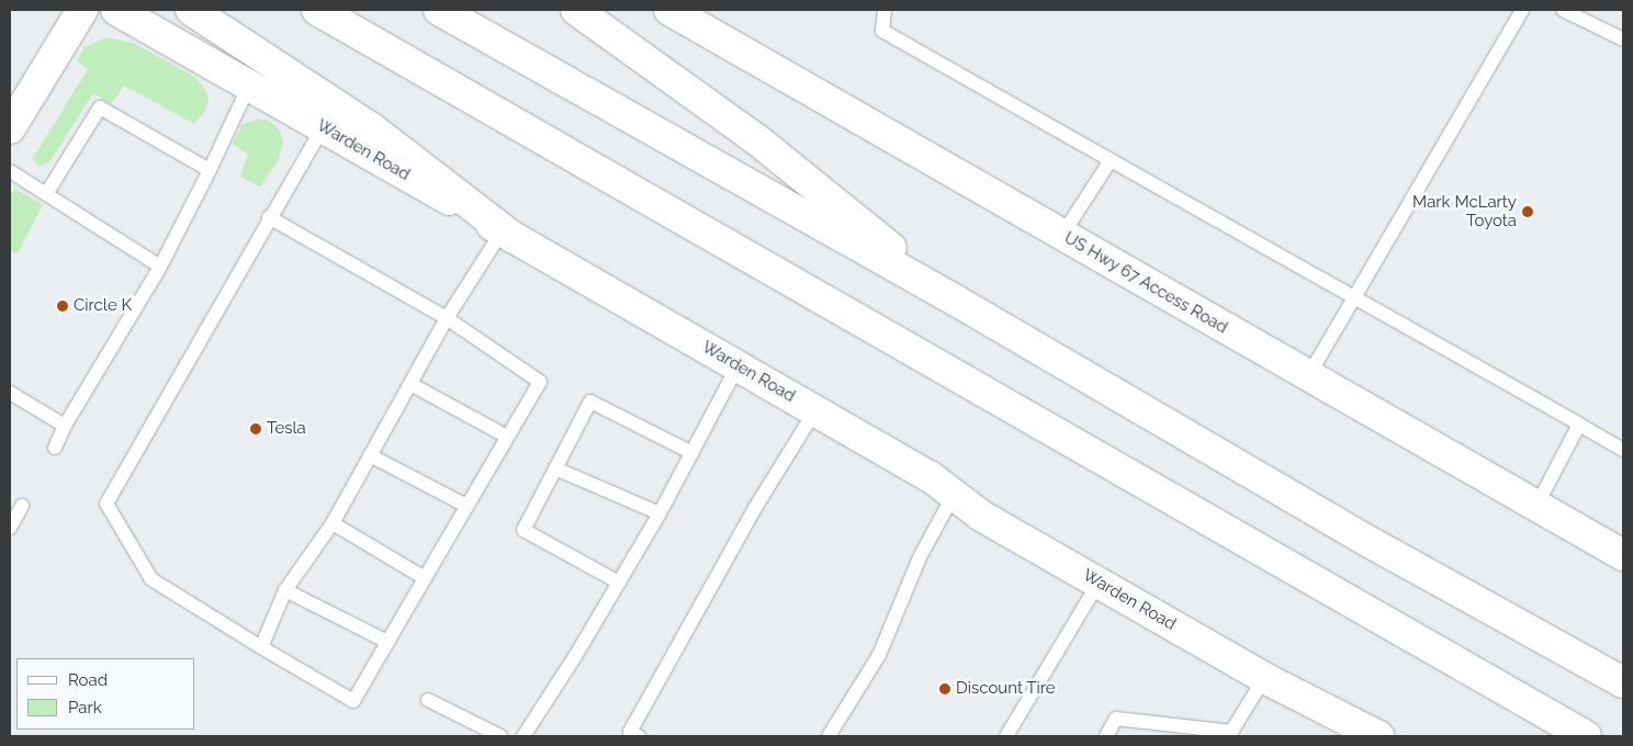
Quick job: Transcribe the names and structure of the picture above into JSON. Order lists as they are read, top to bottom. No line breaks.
{"streets":{"main road":["Warden Road","US Hwy 67 Access Road"]},"places":["Mark McLarty Toyota","Circle K","Tesla","Discount Tire"],"legend":["Road","Park"]}
